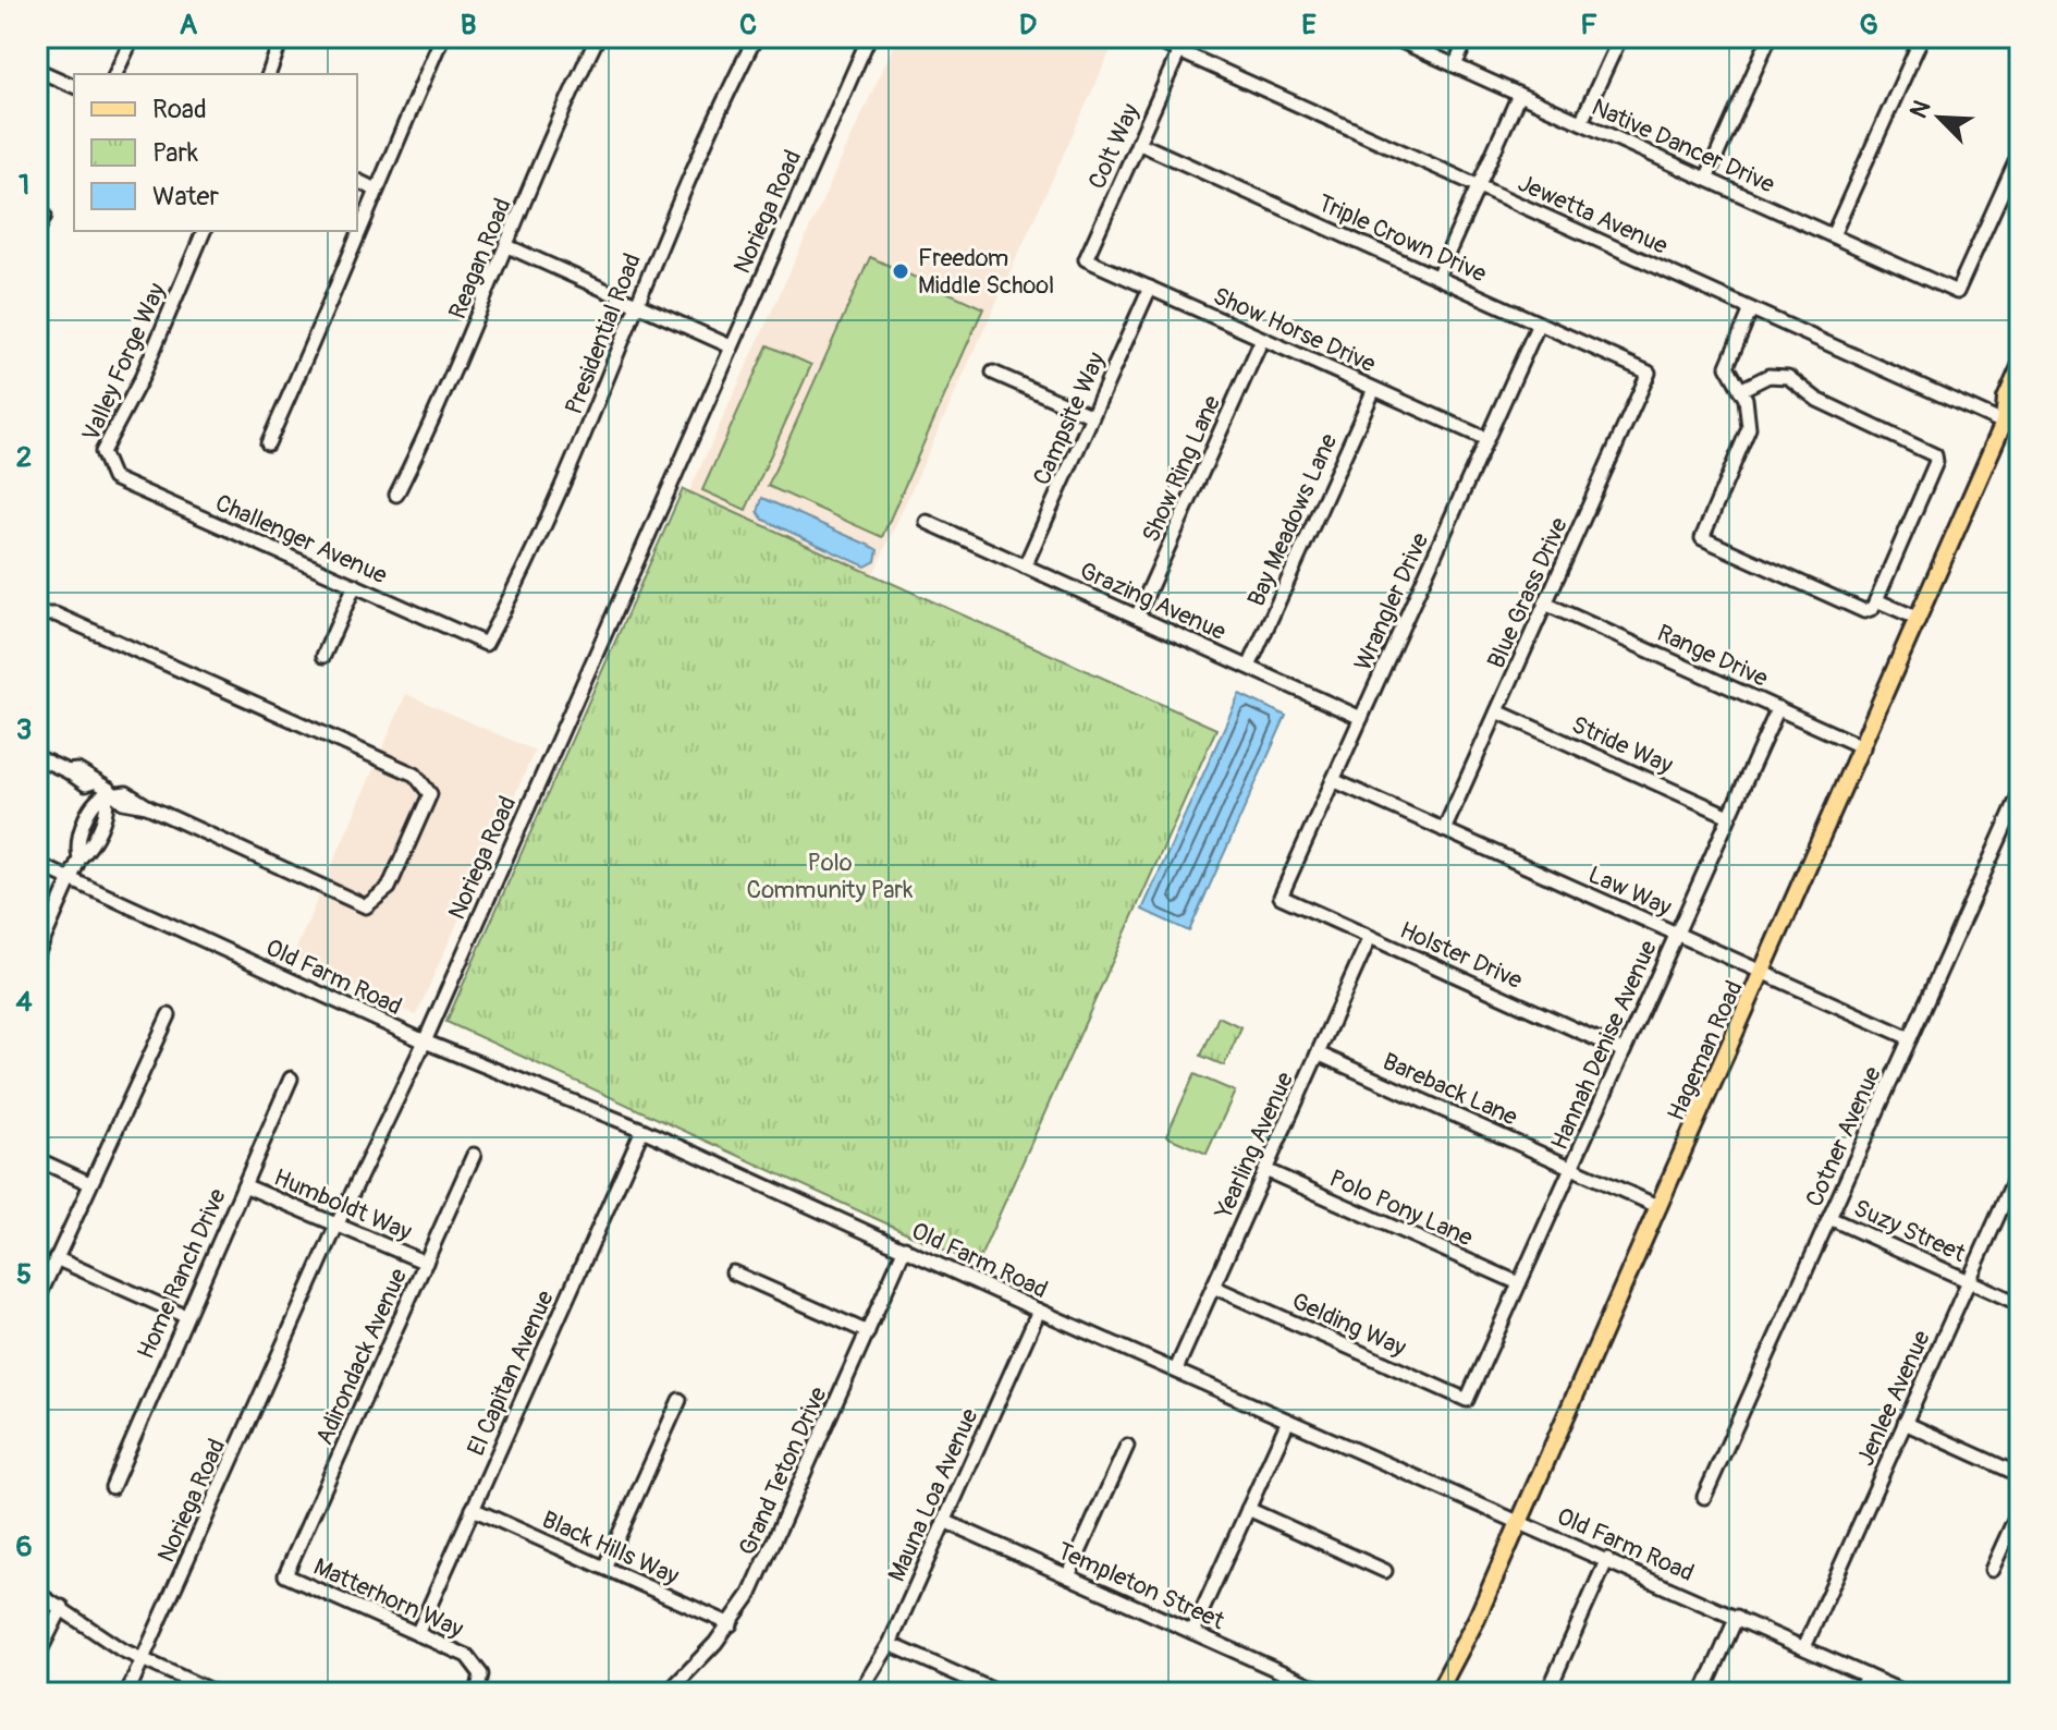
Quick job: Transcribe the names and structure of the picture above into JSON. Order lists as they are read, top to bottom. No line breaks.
{"streets":{"main road":["Hageman Road"],"street":["Native Dancer Drive","Colt Way","Noriega Road","Jewetta Avenue","Triple Crown Drive","Reagan Road","Show Horse Drive","Presidential Road","Valley Forge Way","Campsite Way","Show Ring Lane","Bay Meadows Lane","Challenger Avenue","Blue Grass Drive","Grazing Avenue","Wrangler Drive","Range Drive","Stride Way","Law Way","Holster Drive","Old Farm Road","Hannah Denise Avenue","Bareback Lane","Cotner Avenue","Yearling Avenue","Humboldt Way","Polo Pony Lane","Suzy Street","Home Ranch Drive","Gelding Way","Adirondack Avenue","El Capitan Avenue","Jenlee Avenue","Grand Teton Drive","Mauna Loa Avenue","Black Hills Way","Templeton Street","Matterhorn Way"]},"crossings":[["Colt Way","Jewetta Avenue"],["Colt Way","Triple Crown Drive"],["Colt Way","Show Horse Drive"],["Noriega Road","Old Farm Road"],["Noriega Road","Humboldt Way"],["Jewetta Avenue","Hageman Road"],["Triple Crown Drive","Blue Grass Drive"],["Triple Crown Drive","Wrangler Drive"],["Show Horse Drive","Campsite Way"],["Show Horse Drive","Show Ring Lane"],["Show Horse Drive","Bay Meadows Lane"],["Show Horse Drive","Wrangler Drive"],["Presidential Road","Challenger Avenue"],["Valley Forge Way","Challenger Avenue"],["Campsite Way","Grazing Avenue"],["Show Ring Lane","Grazing Avenue"],["Bay Meadows Lane","Grazing Avenue"],["Blue Grass Drive","Range Drive"],["Blue Grass Drive","Stride Way"],["Blue Grass Drive","Law Way"],["Grazing Avenue","Wrangler Drive"],["Wrangler Drive","Law Way"],["Wrangler Drive","Holster Drive"],["Range Drive","Hannah Denise Avenue"],["Range Drive","Hageman Road"],["Stride Way","Hannah Denise Avenue"],["Law Way","Hannah Denise Avenue"],["Law Way","Hageman Road"],["Law Way","Cotner Avenue"],["Holster Drive","Hannah Denise Avenue"],["Holster Drive","Yearling Avenue"],["Old Farm Road","Hageman Road"],["Old Farm Road","Yearling Avenue"],["Old Farm Road","El Capitan Avenue"],["Old Farm Road","Jenlee Avenue"],["Old Farm Road","Grand Teton Drive"],["Old Farm Road","Mauna Loa Avenue"],["Hannah Denise Avenue","Bareback Lane"],["Hannah Denise Avenue","Polo Pony Lane"],["Hannah Denise Avenue","Gelding Way"],["Hageman Road","Bareback Lane"],["Bareback Lane","Yearling Avenue"],["Cotner Avenue","Suzy Street"],["Yearling Avenue","Polo Pony Lane"],["Yearling Avenue","Gelding Way"],["Humboldt Way","Home Ranch Drive"],["Humboldt Way","Adirondack Avenue"],["Suzy Street","Jenlee Avenue"],["Adirondack Avenue","Matterhorn Way"],["El Capitan Avenue","Black Hills Way"],["El Capitan Avenue","Matterhorn Way"],["Grand Teton Drive","Black Hills Way"],["Mauna Loa Avenue","Templeton Street"]],"parks":["Polo Community Park"],"places":["Freedom Middle School"],"legend":["Road","Park","Water"],"north":"top left","grid":{"columns":["A","B","C","D","E","F","G"],"rows":["1","2","3","4","5","6"]}}
